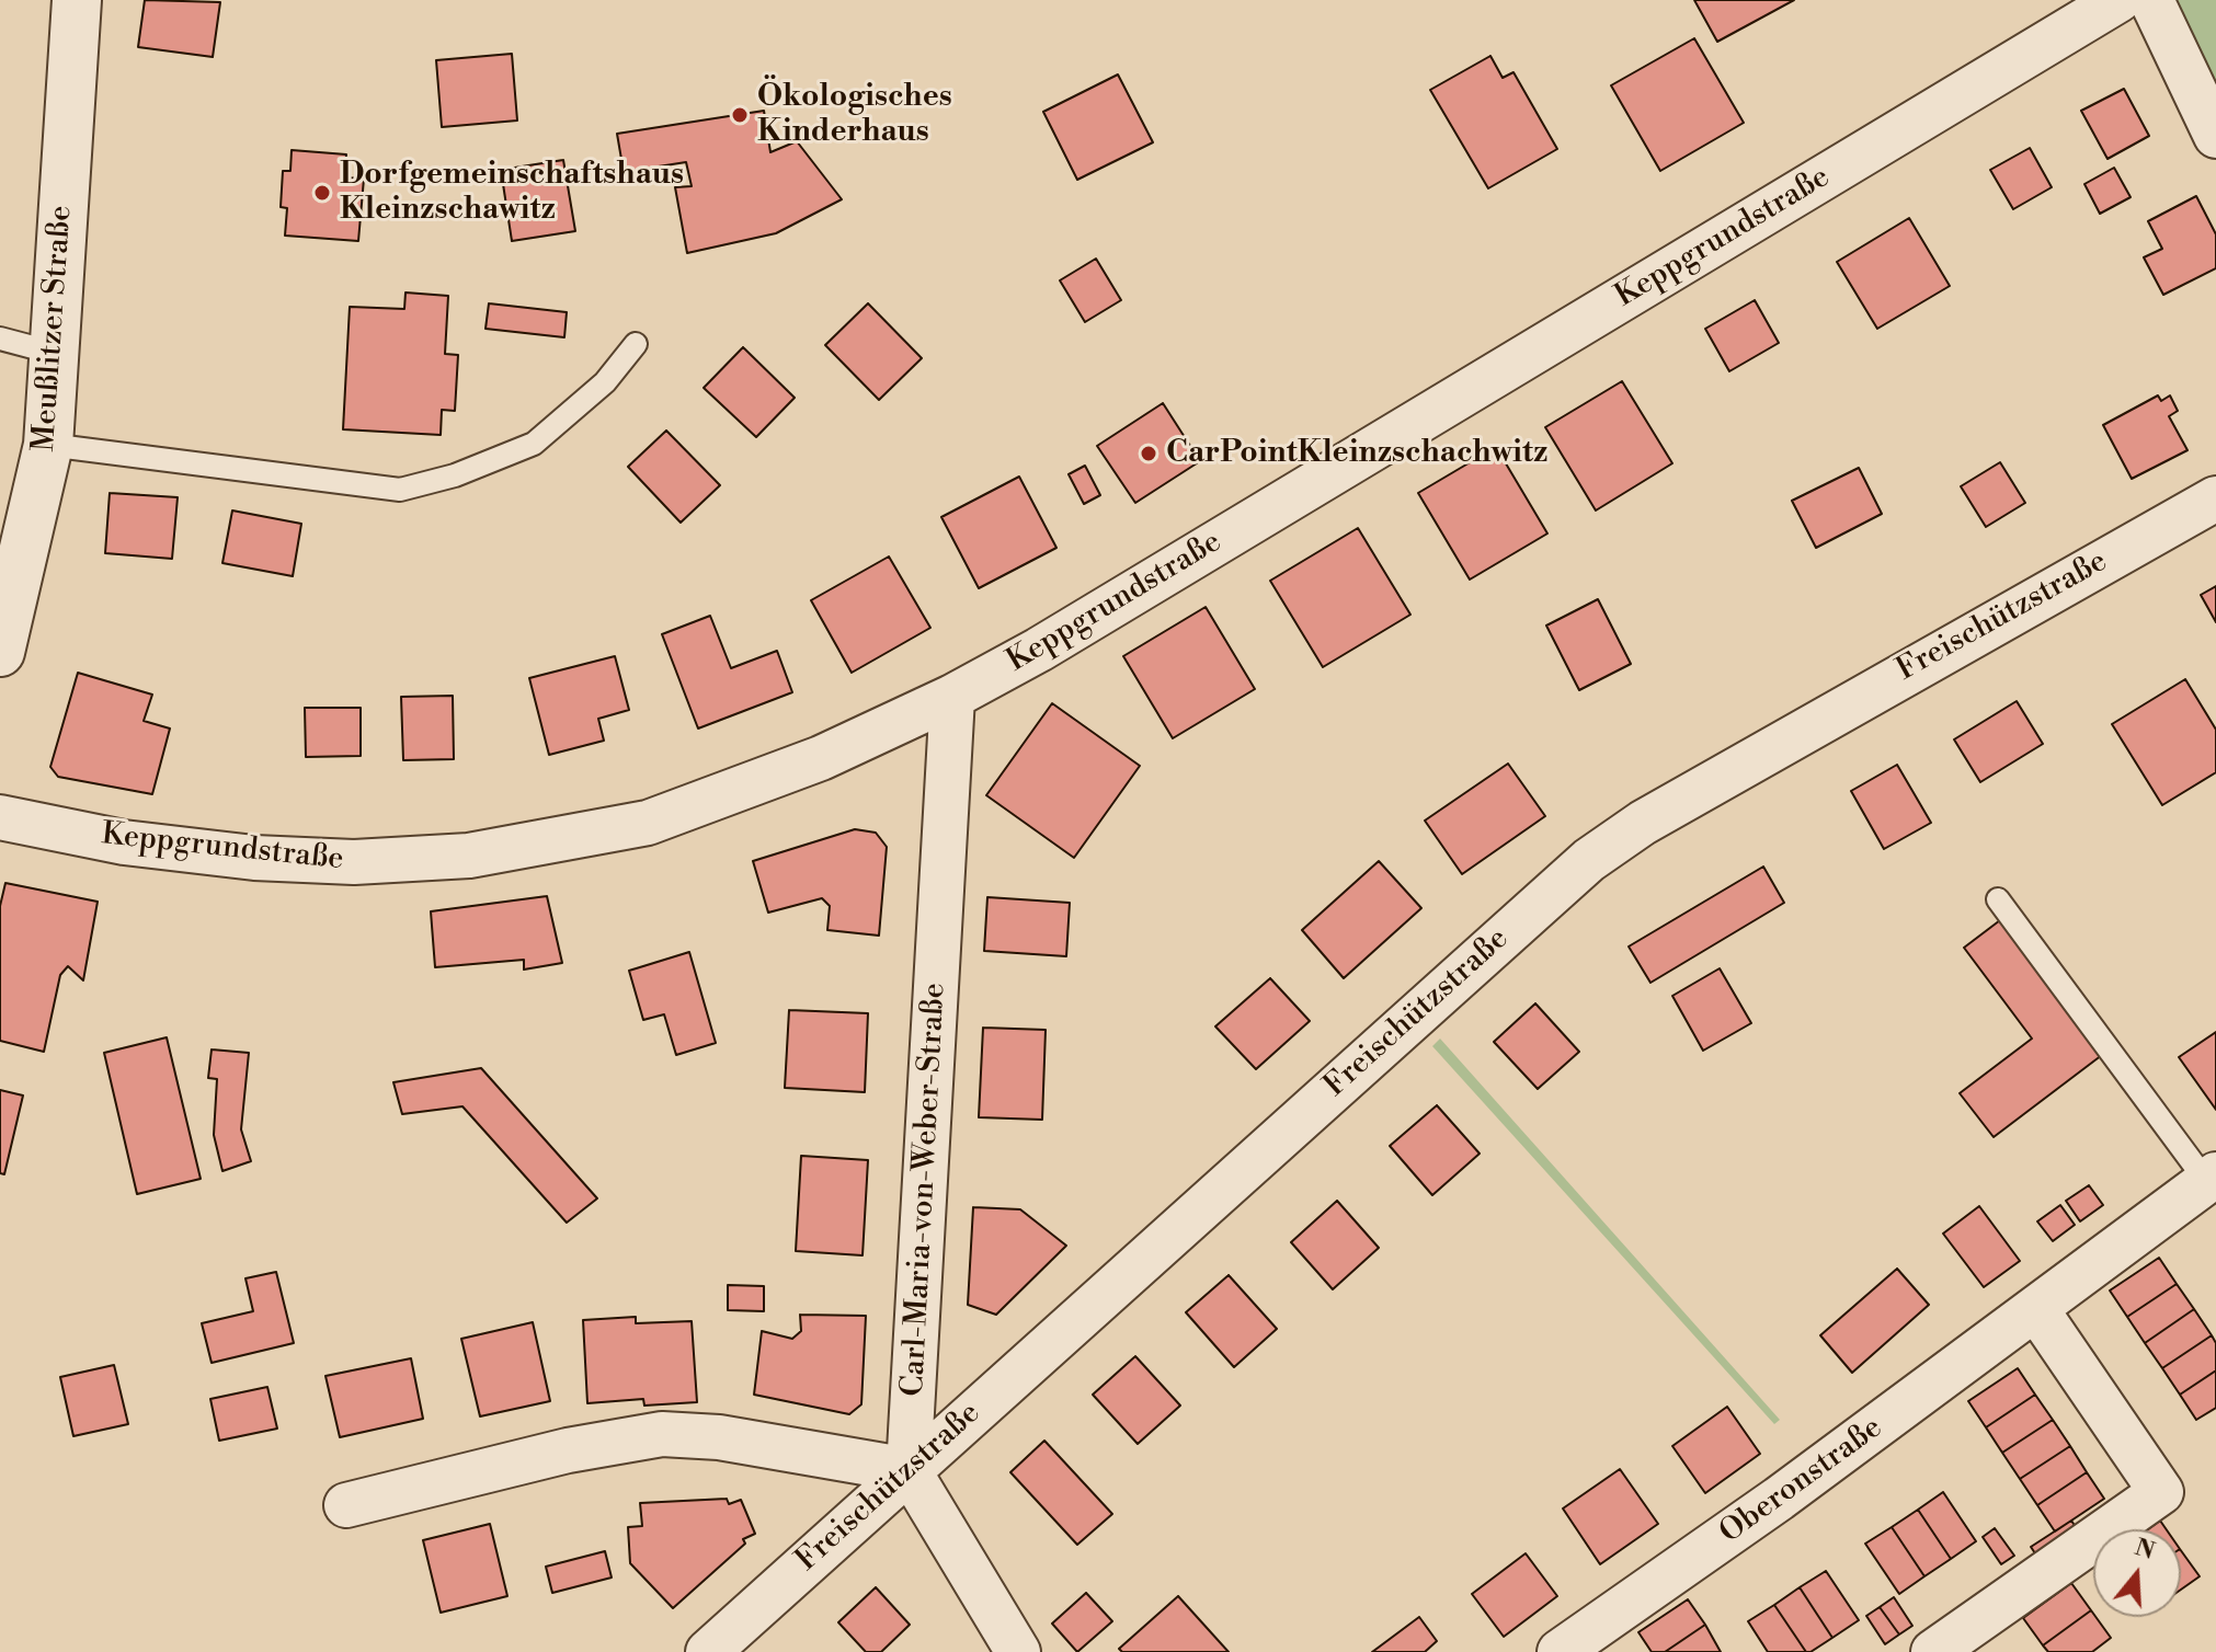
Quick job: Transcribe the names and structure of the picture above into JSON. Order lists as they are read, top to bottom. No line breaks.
{"streets":{"street":["Keppgrundstraße","Meußlitzer Straße","Freischützstraße","Carl-Maria-von-Weber-Straße","Oberonstraße"]},"crossings":[["Keppgrundstraße","Carl-Maria-von-Weber-Straße"],["Freischützstraße","Carl-Maria-von-Weber-Straße"]],"places":["Ökologisches Kinderhaus","Dorfgemeinschaftshaus Kleinzschawitz","CarPointKleinzschachwitz"],"north":"top"}
